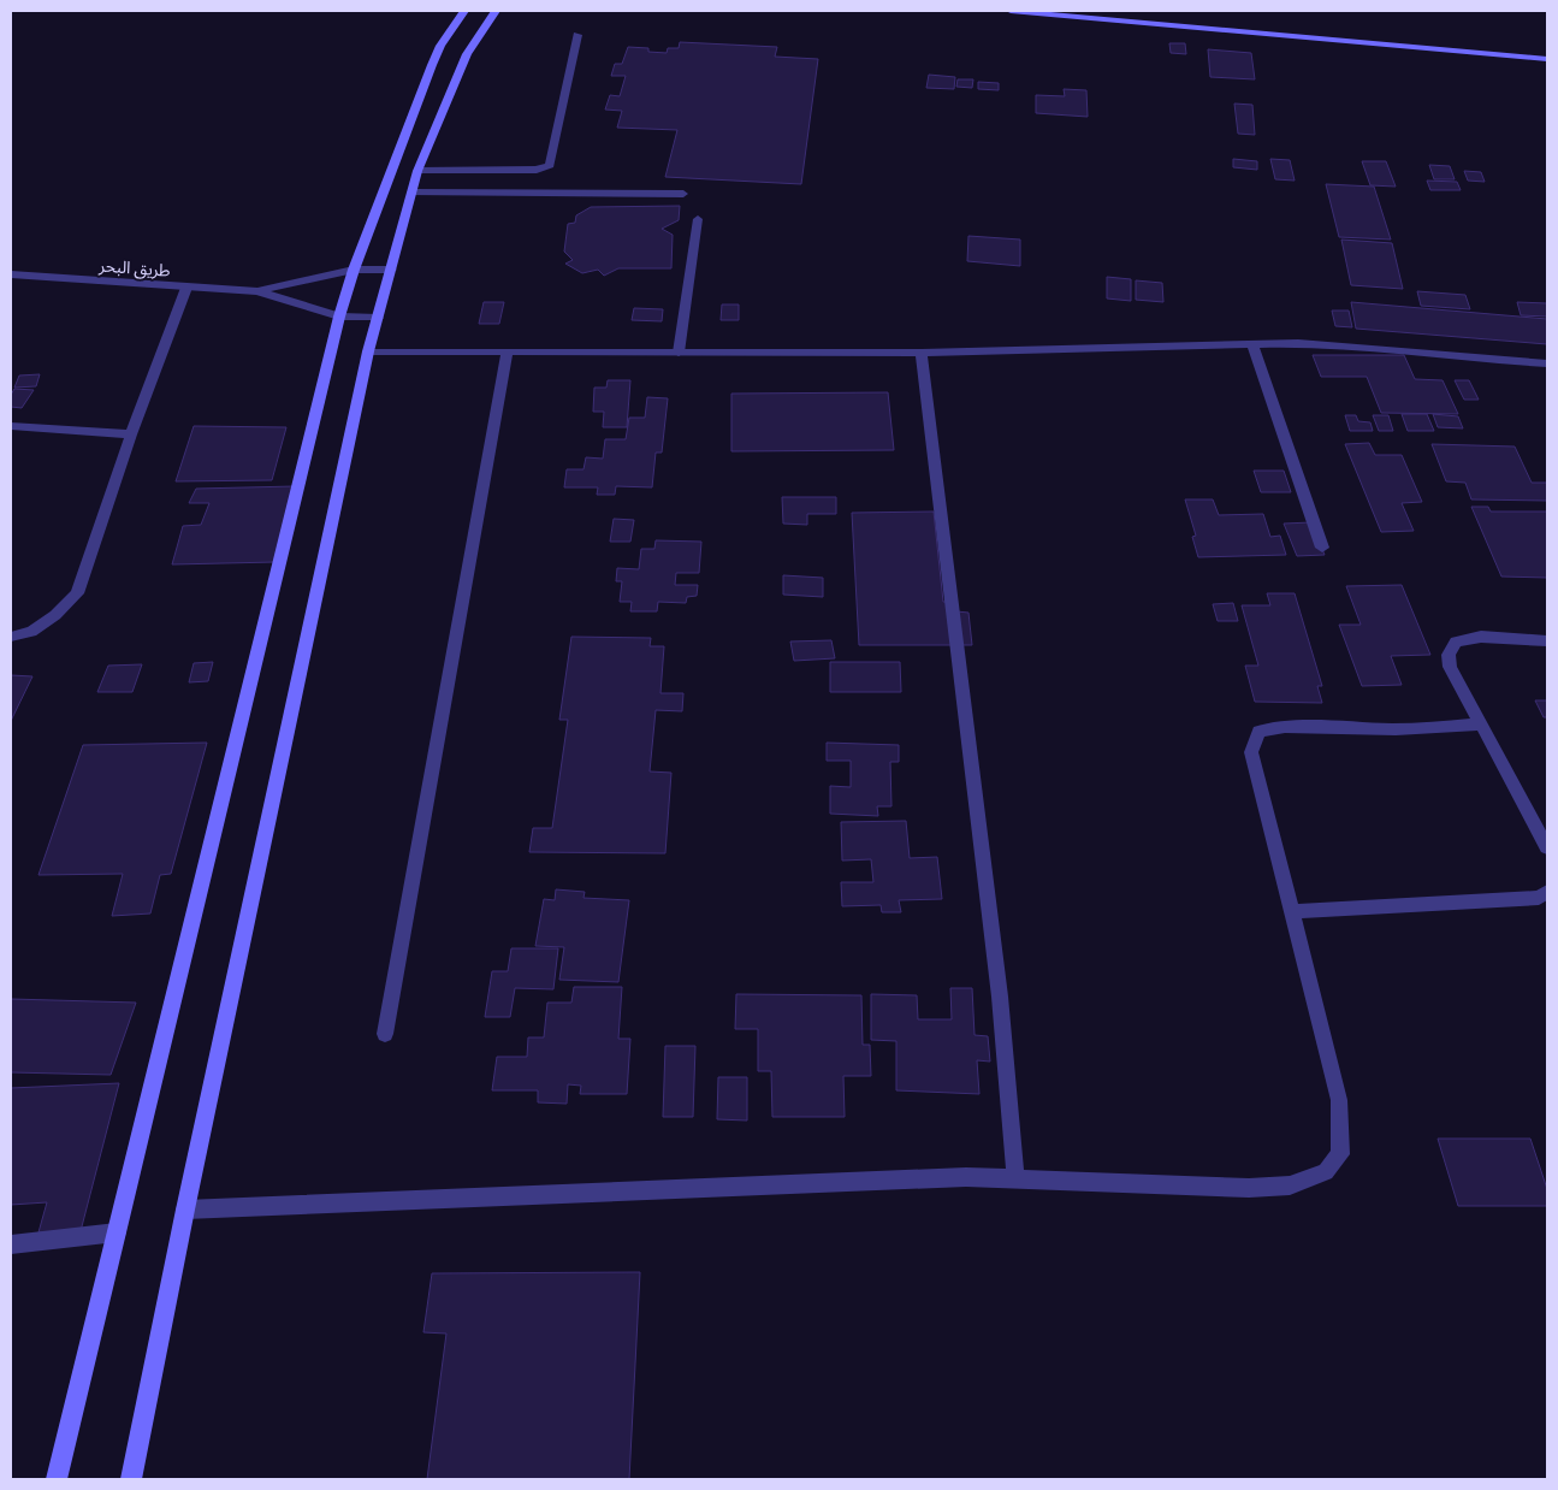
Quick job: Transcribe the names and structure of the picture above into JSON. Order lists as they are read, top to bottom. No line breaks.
{"streets":{"street":["طريق البحر"]}}
